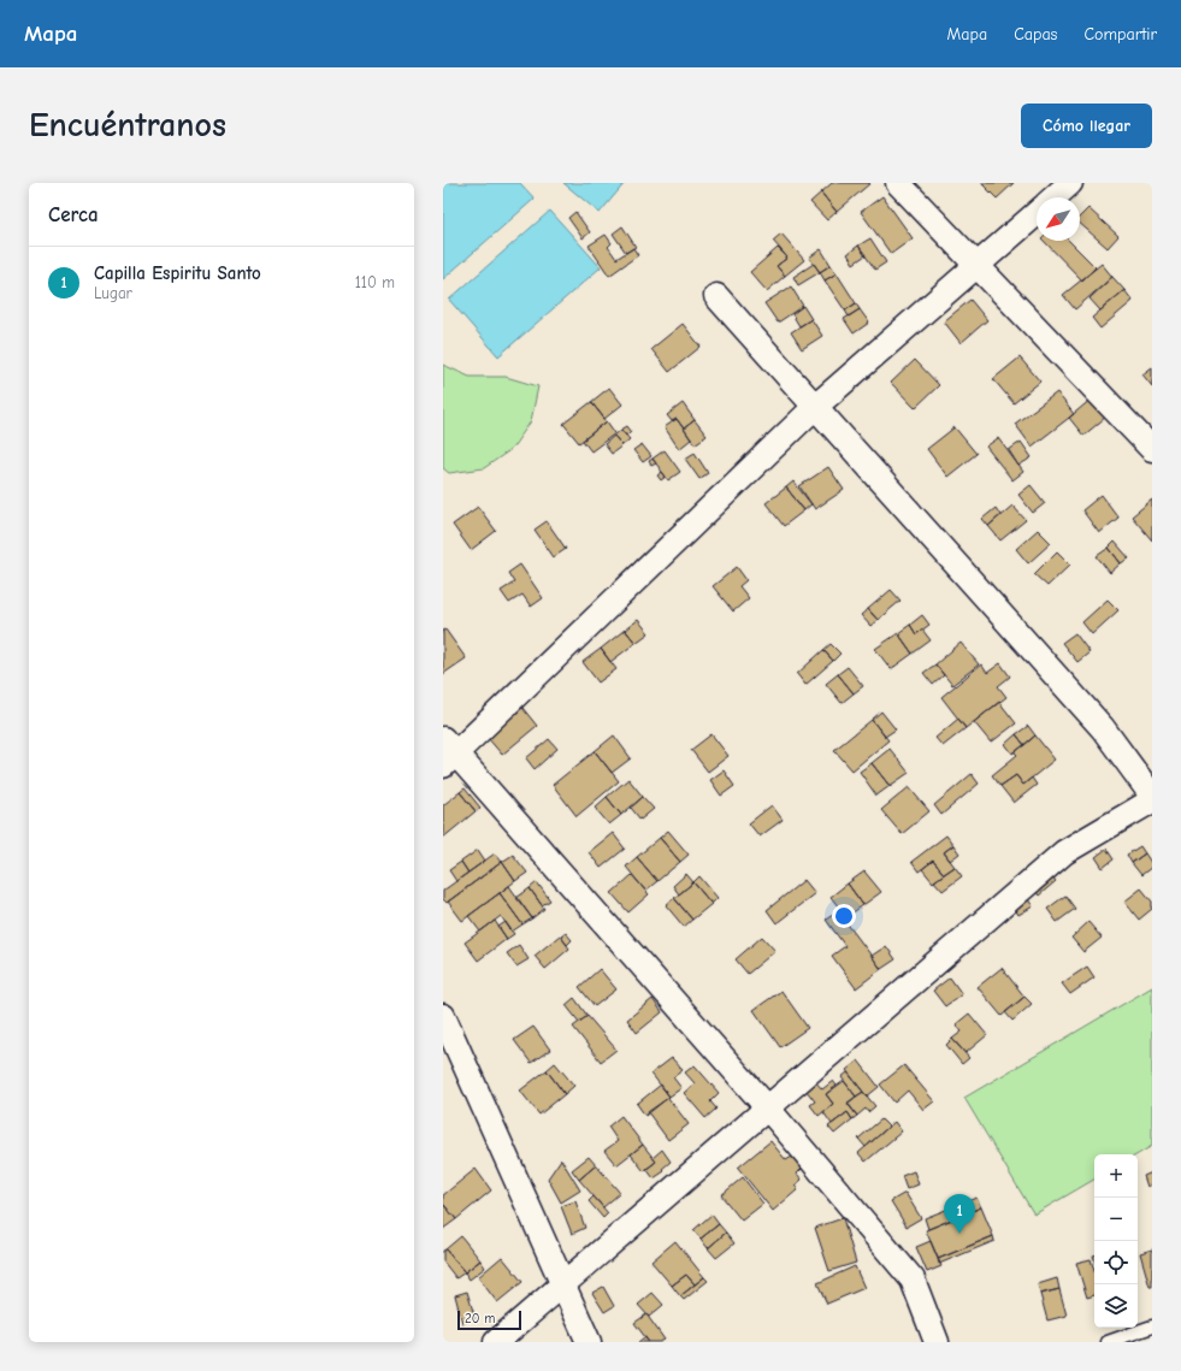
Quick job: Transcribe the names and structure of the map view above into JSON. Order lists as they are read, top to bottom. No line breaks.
{"scale_bar":"20 m","north":"bottom left","page":{"header":"Mapa","nav":["Mapa","Capas","Compartir"],"buttons":"Cómo llegar","title":"Encuéntranos","heading":"Cerca","list":[{"mark":"1","name":"Capilla Espiritu Santo","note":"Lugar","value":"110 m"}],"map_buttons":["+","−"],"pins":"1","scale":"20 m"}}
